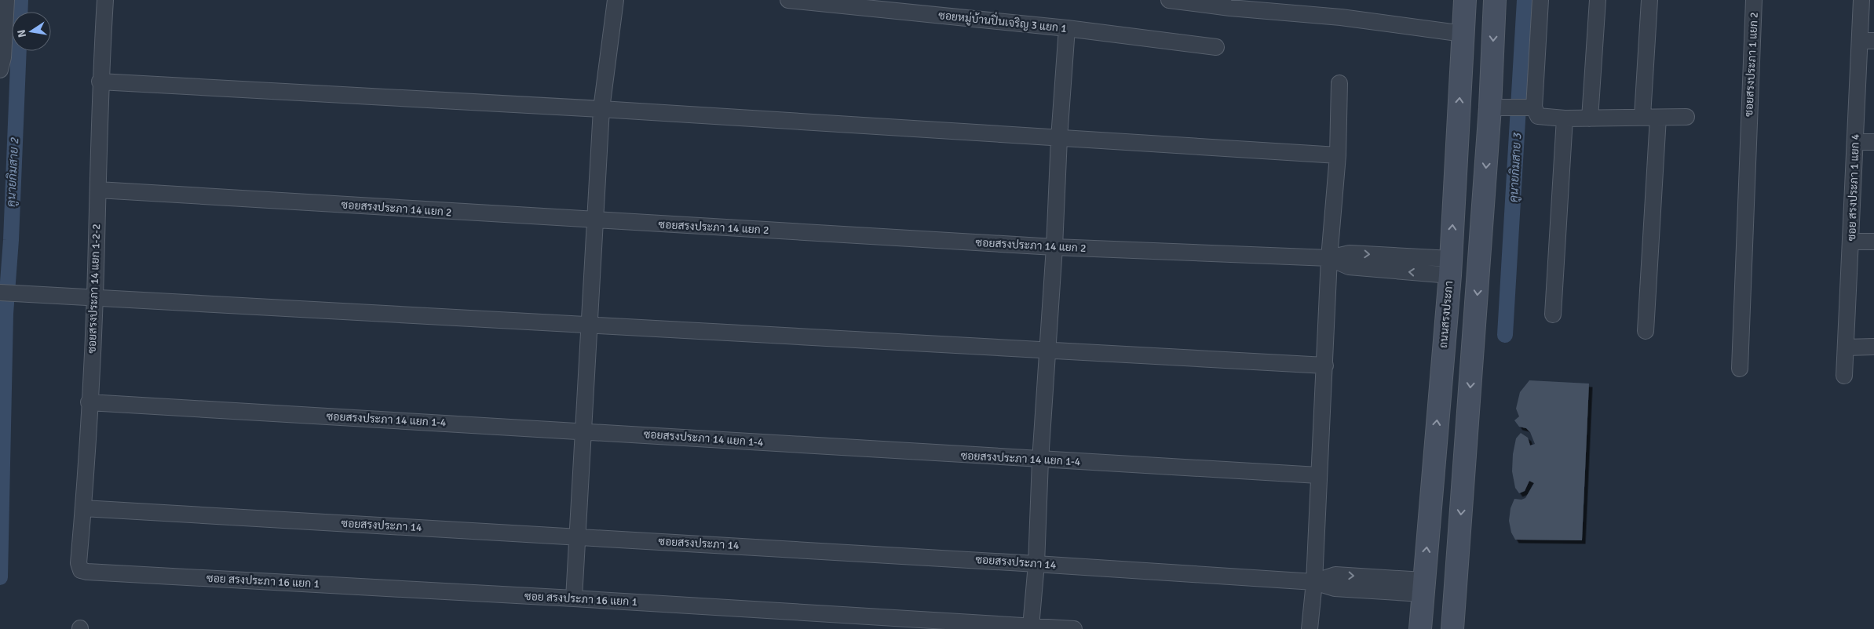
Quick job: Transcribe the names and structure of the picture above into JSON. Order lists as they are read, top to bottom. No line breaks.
{"streets":{"main road":["ถนนสรงประภา"],"street":["ซอยหมู่บ้านปิ่นเจริญ 3 แยก 1","ซอยสรงประภา 1 แยก 2","ซอย สรงประภา 1 แยก 4","ซอยสรงประภา 14 แยก 2","ซอยสรงประภา 14 แยก 1-2-2","ซอยสรงประภา 14 แยก 1-4","ซอยสรงประภา 14","ซอย สรงประภา 16 แยก 1"]},"crossings":[["ซอยสรงประภา 14 แยก 2","ซอยสรงประภา 14 แยก 1-2-2"],["ซอยสรงประภา 14 แยก 1-2-2","ซอยสรงประภา 14 แยก 1-4"],["ซอยสรงประภา 14 แยก 1-2-2","ซอยสรงประภา 14"],["ซอยสรงประภา 14 แยก 1-2-2","ซอย สรงประภา 16 แยก 1"],["ถนนสรงประภา","ซอยสรงประภา 14"]],"water":["คูนายกิมสาย 3","คูนายกิมสาย 2"],"north":"left"}
